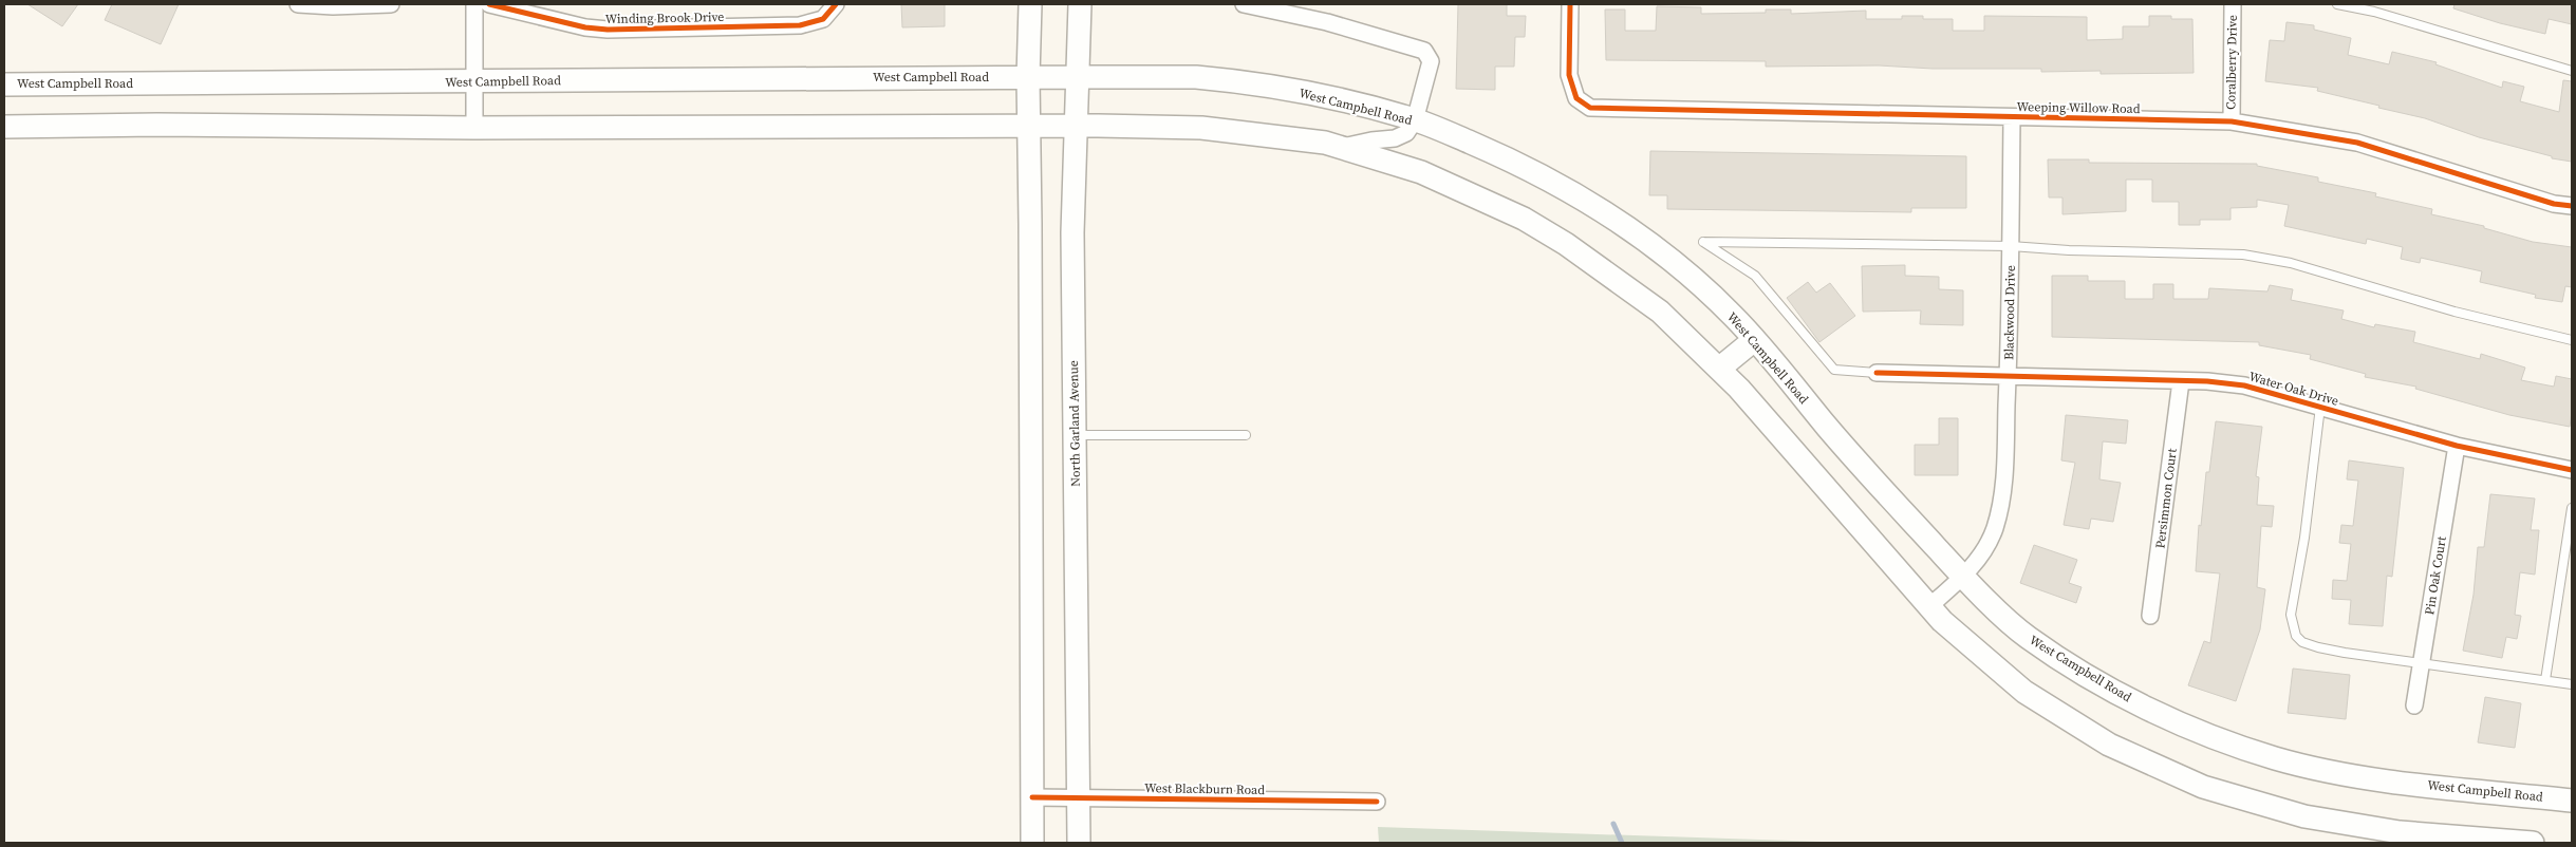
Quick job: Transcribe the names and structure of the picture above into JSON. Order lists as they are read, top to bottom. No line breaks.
{"streets":{"main road":["West Campbell Road","North Garland Avenue"],"street":["Winding Brook Drive","Coralberry Drive","Weeping Willow Road","Blackwood Drive","Water Oak Drive","Persimmon Court","Pin Oak Court","West Blackburn Road"]},"crossings":[["Coralberry Drive","Weeping Willow Road"],["West Campbell Road","Blackwood Drive"],["West Campbell Road","North Garland Avenue"],["Weeping Willow Road","Blackwood Drive"],["Blackwood Drive","Water Oak Drive"],["Water Oak Drive","Persimmon Court"],["Water Oak Drive","Pin Oak Court"],["North Garland Avenue","West Blackburn Road"]]}
